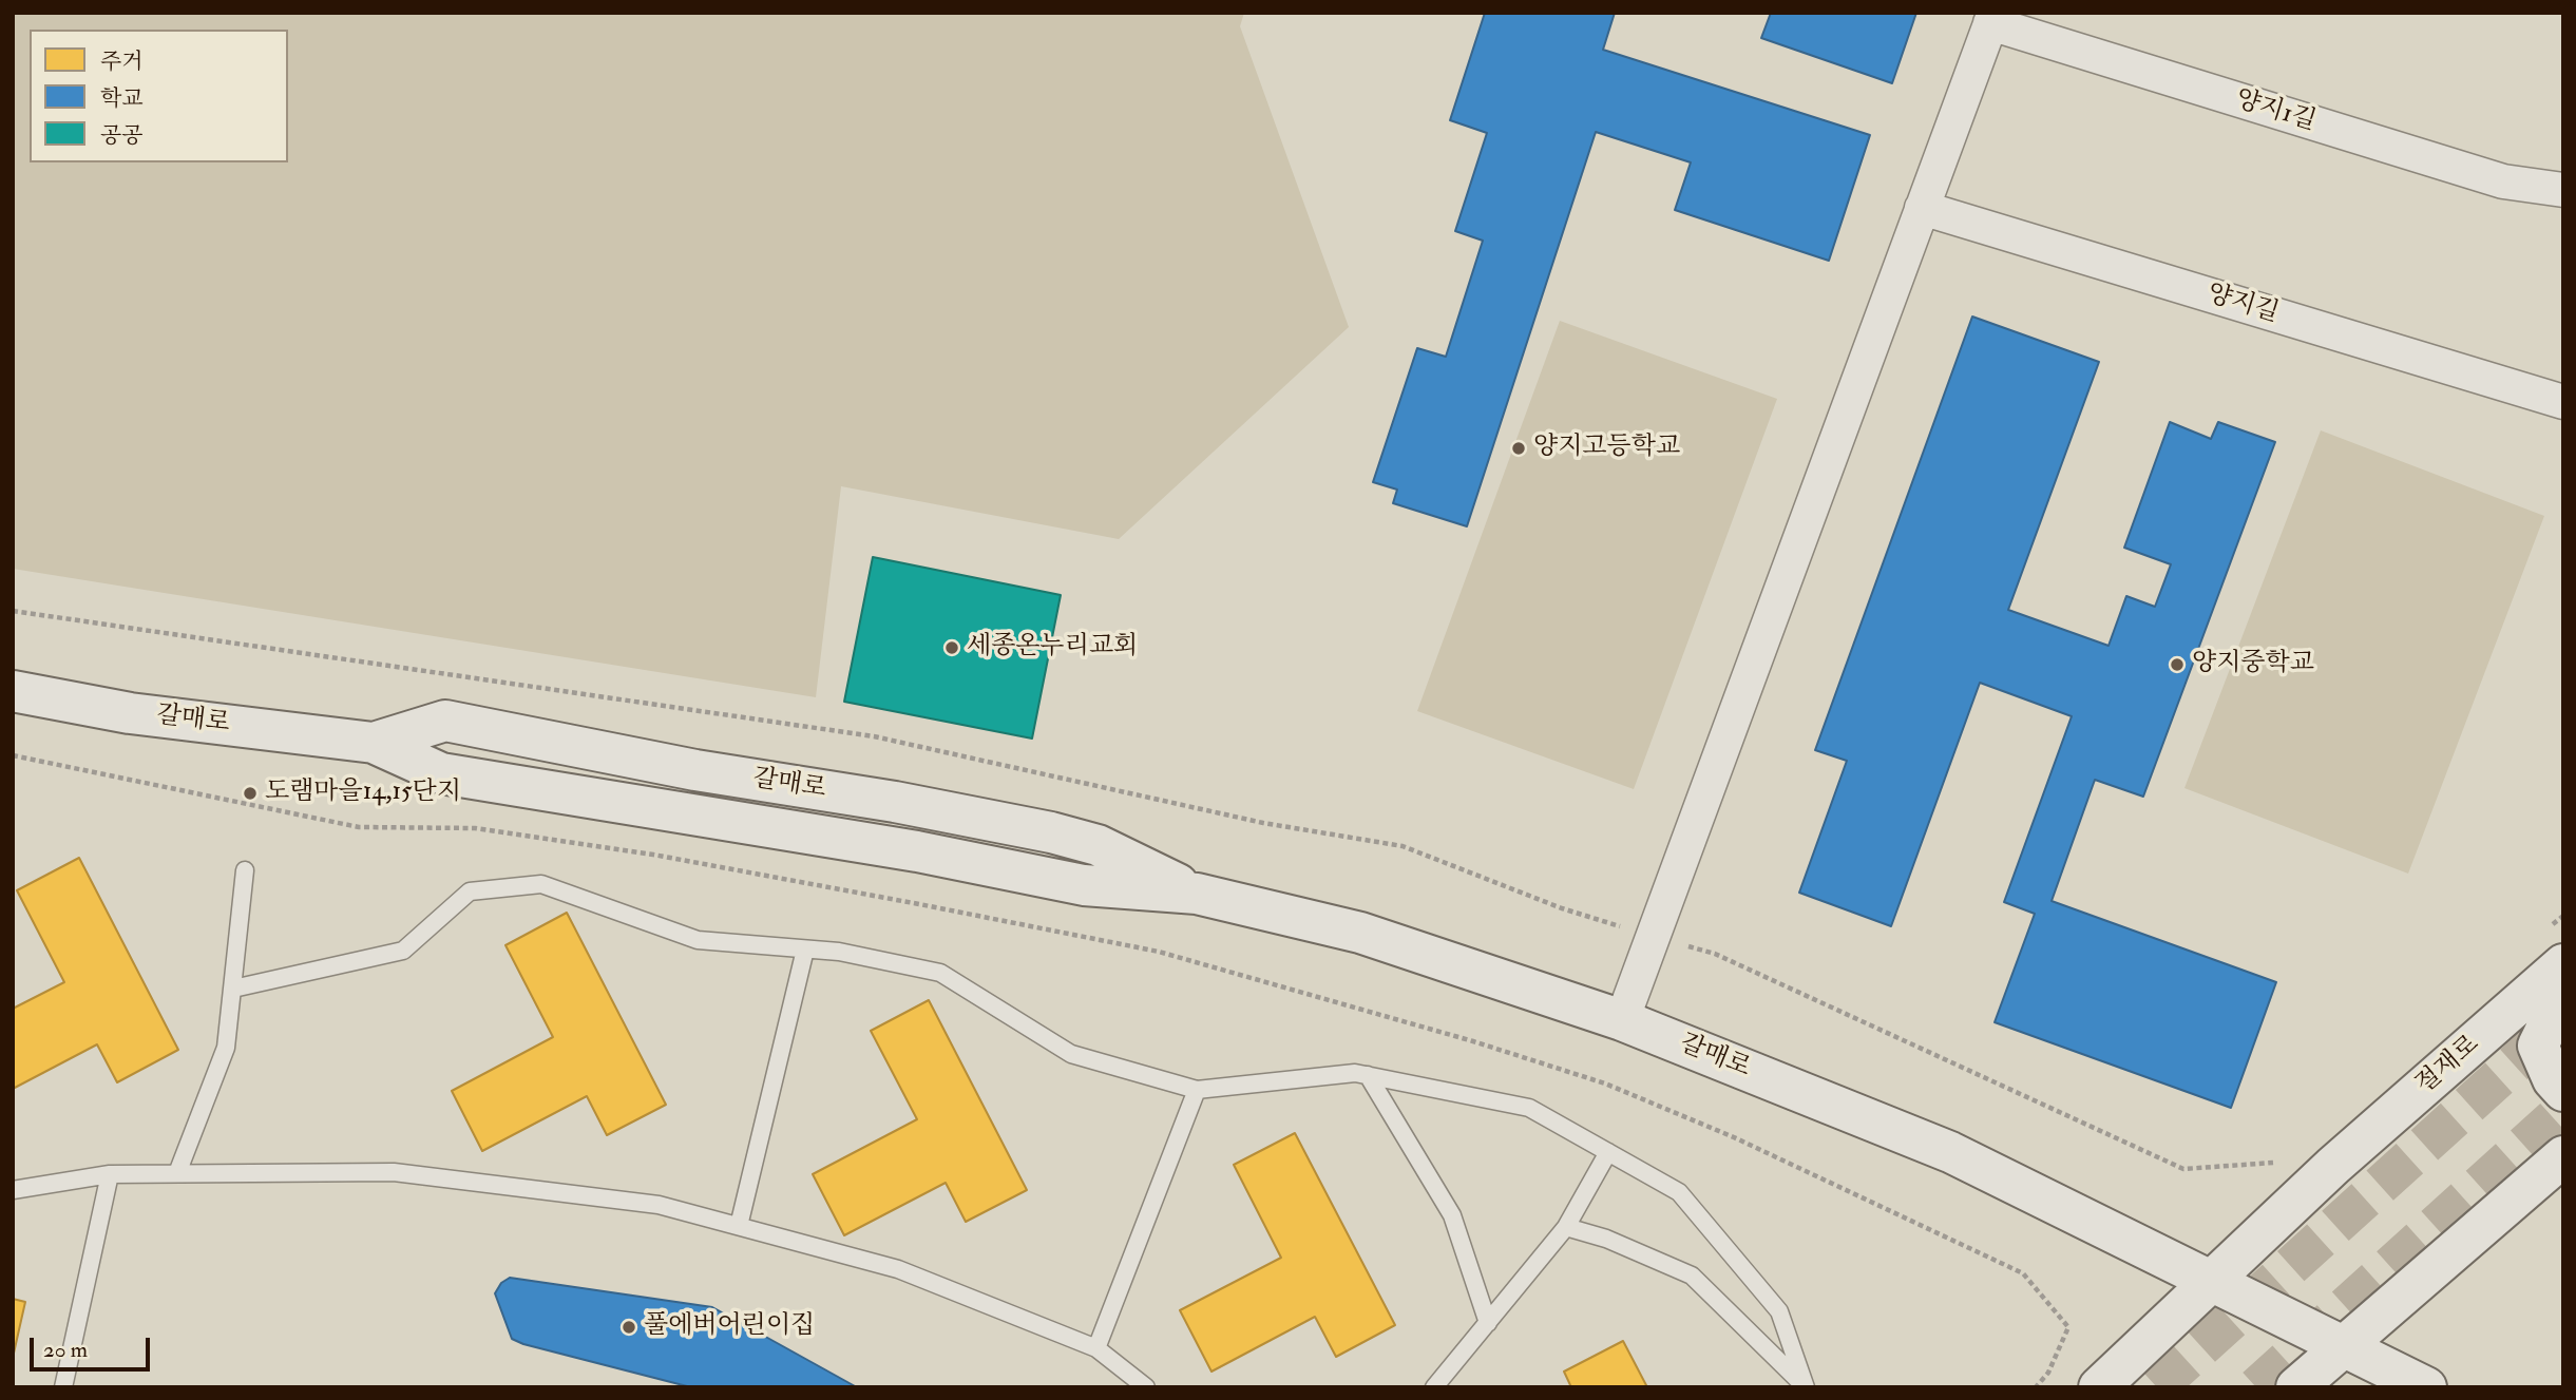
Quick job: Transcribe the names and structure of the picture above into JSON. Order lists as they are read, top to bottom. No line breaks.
{"streets":{"street":["양지1길","양지길","갈매로","절재로"]},"crossings":[["갈매로","절재로"]],"places":["양지고등학교","세종온누리교회","양지중학교","도램마을14,15단지","풀에버어린이집"],"legend":["주거","학교","공공"],"scale_bar":"20 m"}
